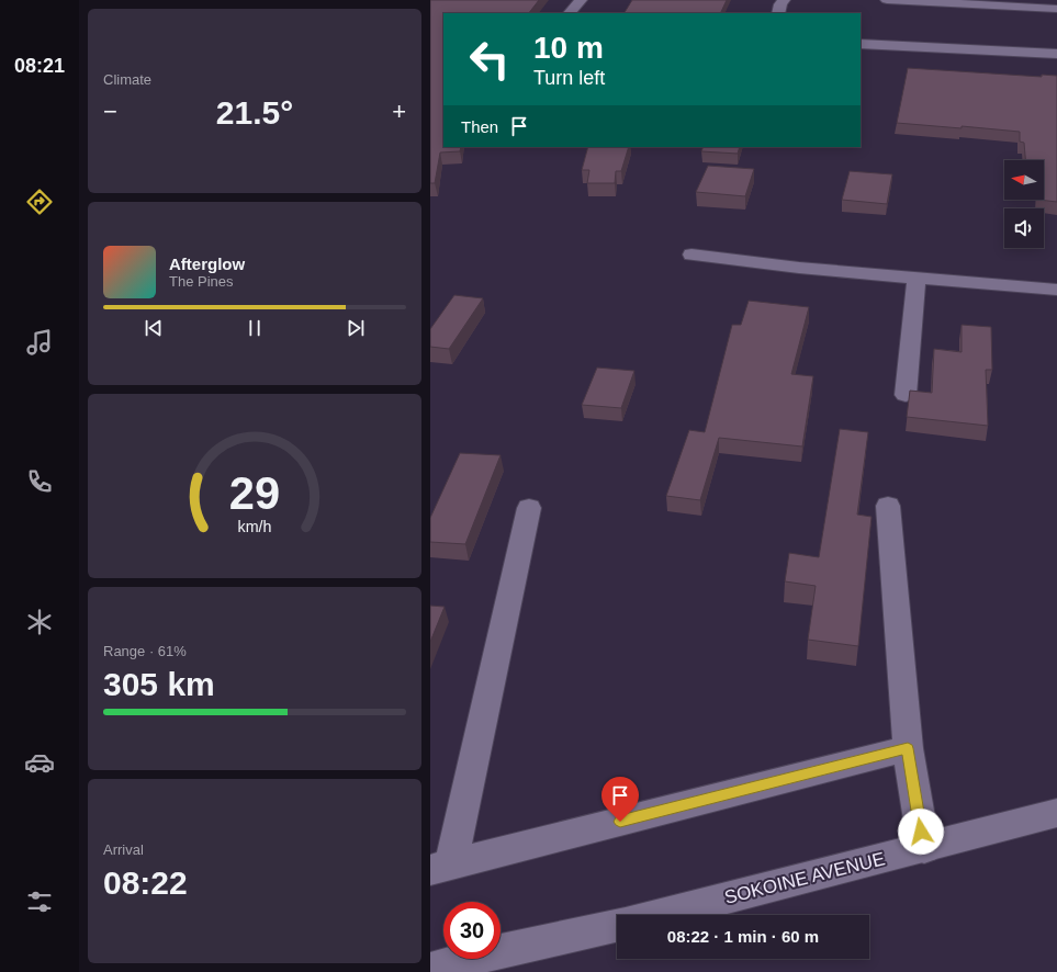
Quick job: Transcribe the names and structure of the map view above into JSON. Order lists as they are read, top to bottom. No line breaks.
{"streets":{"street":["SOKOINE AVENUE"]},"north":"left","page":{"tabs":"08:21","tile":["Climate",["Range · 61%","305 km"],["Arrival","08:22"]],"turn":["10 m","Turn left"],"heat":["−","21.5°","+"],"then":"Then","song":["Afterglow","The Pines"],"limit":"30","trip":"08:22 · 1 min · 60 m","gauge":["29","km/h"]}}
